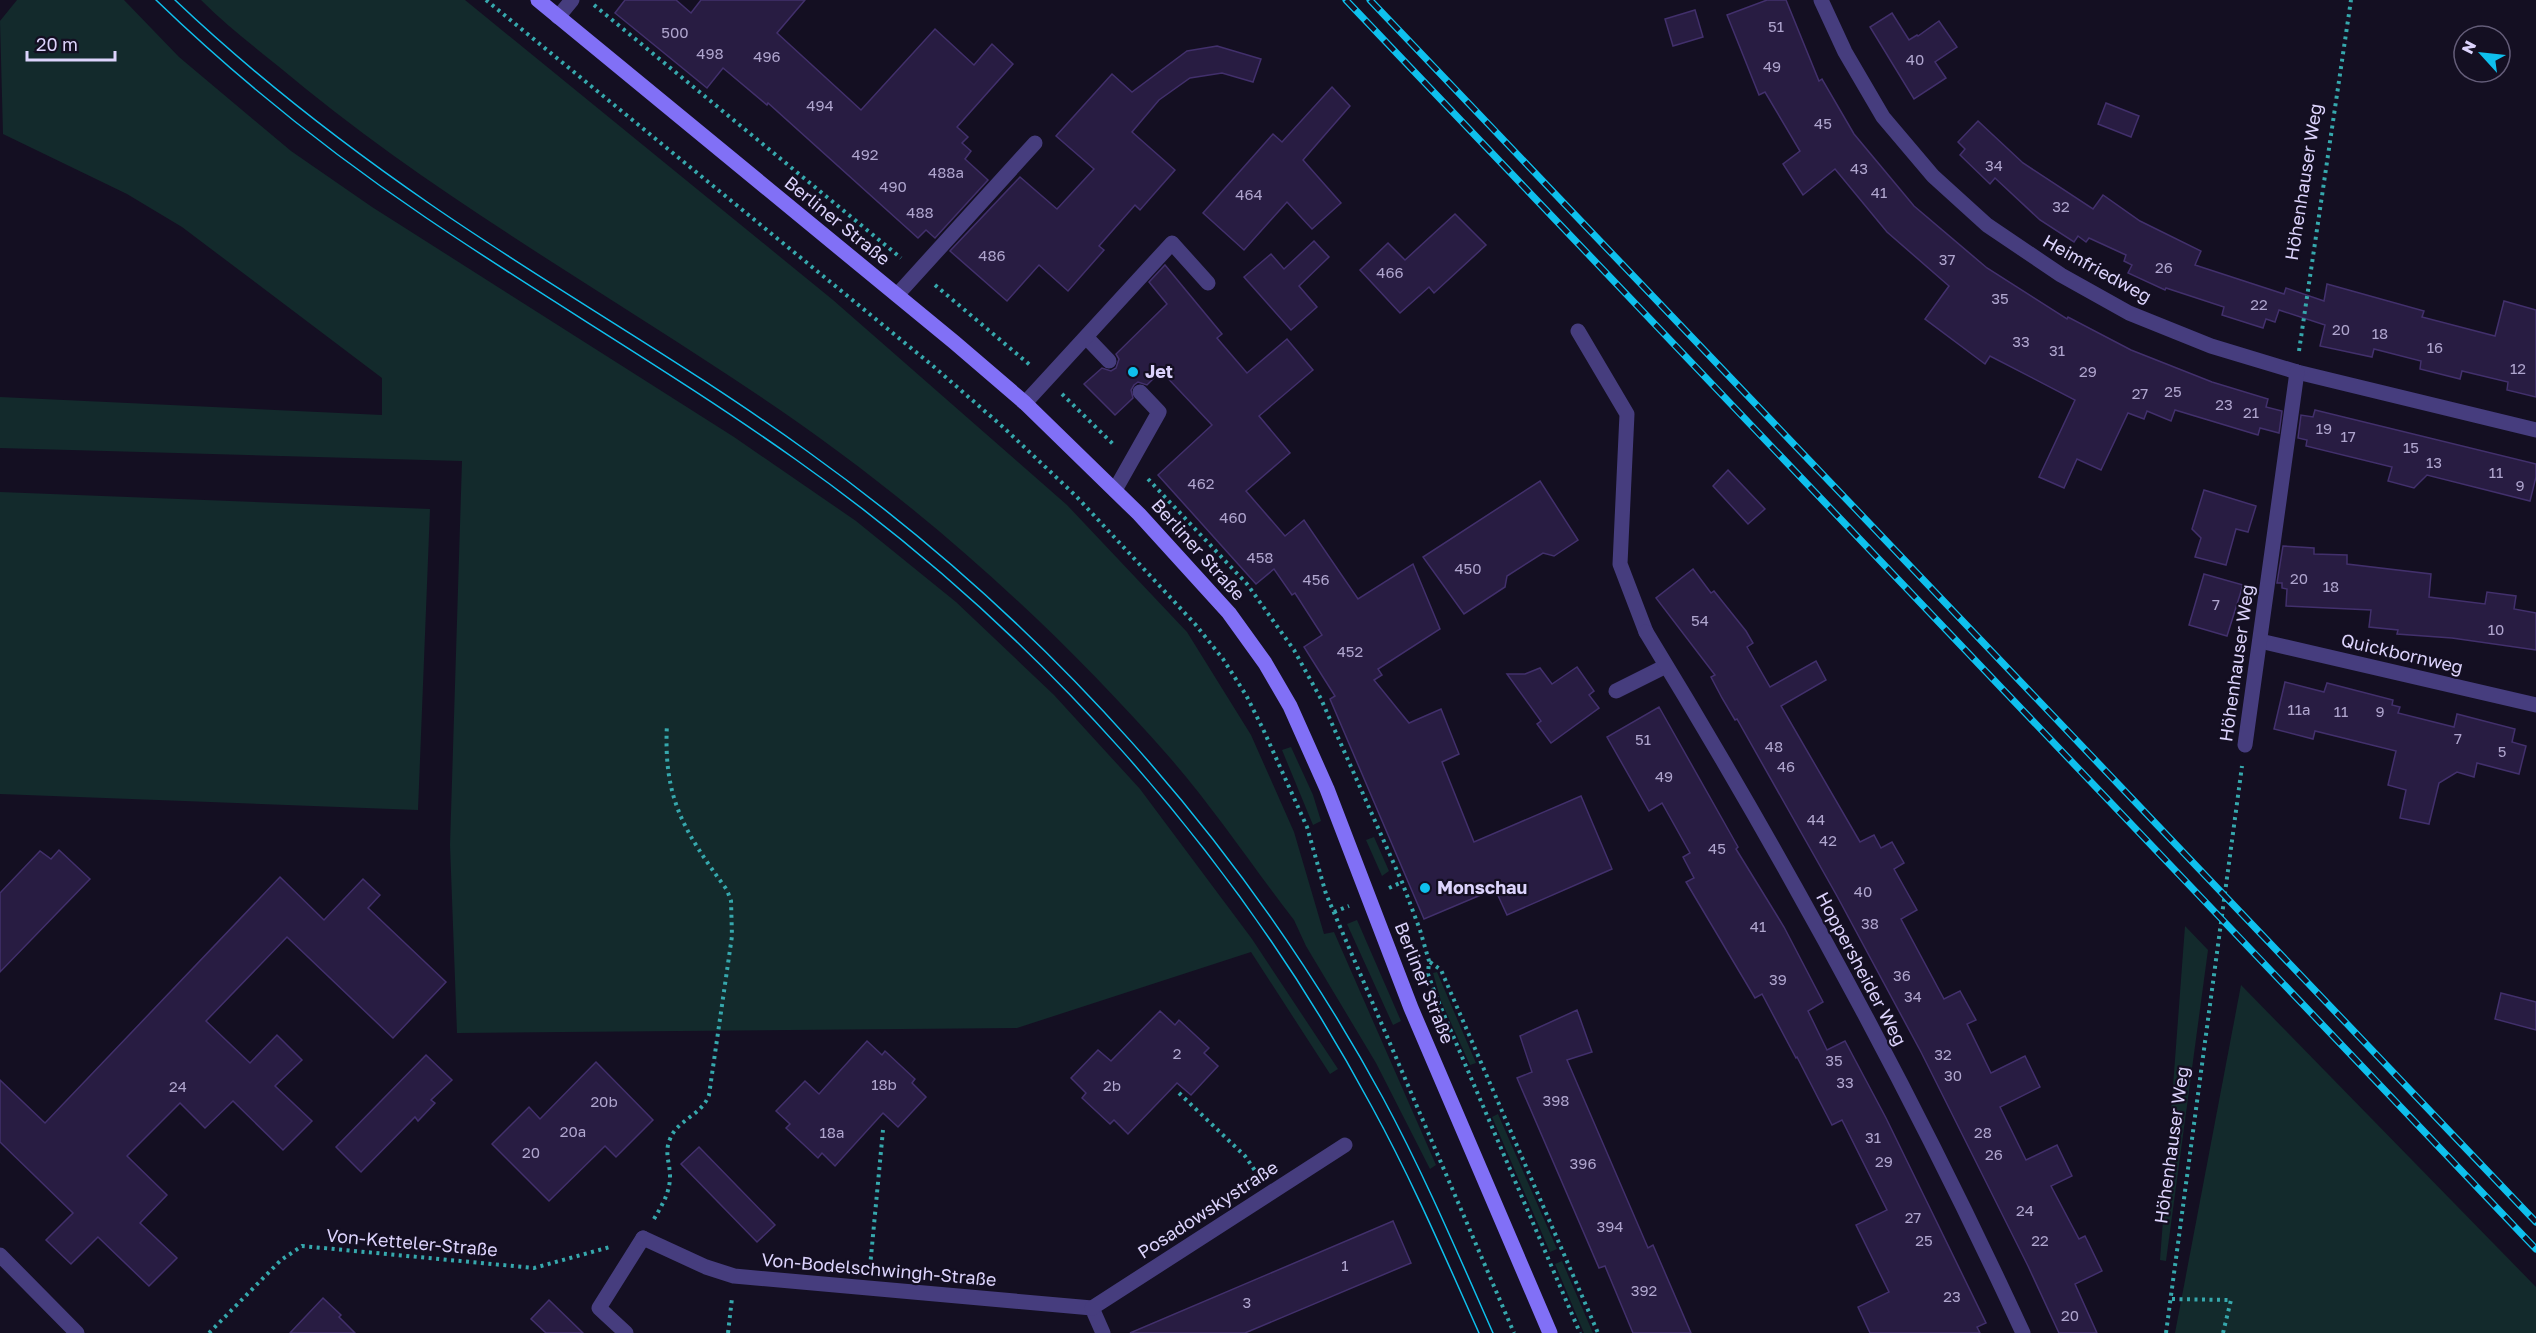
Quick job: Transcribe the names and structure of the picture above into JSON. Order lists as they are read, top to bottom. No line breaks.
{"streets":{"main road":["Berliner Straße"],"street":["Höhenhauser Weg","Heimfriedweg","Quickbornweg","Hoppersheider Weg","Posadowskystraße","Von-Bodelschwingh-Straße"],"path":["Von-Ketteler-Straße"]},"crossings":[["Höhenhauser Weg","Heimfriedweg"],["Höhenhauser Weg","Quickbornweg"],["Posadowskystraße","Von-Bodelschwingh-Straße"],["Von-Ketteler-Straße","Von-Bodelschwingh-Straße"]],"places":["Jet","Monschau"],"house_numbers":["51","500","498","496","40","49","494","45","492","34","43","488a","490","41","464","32","488","486","37","26","466","35","22","20","18","33","16","31","12","29","25","27","23","21","19","17","15","13","11","462","9","460","458","450","20","456","18","7","54","10","452","11a","11","9","7","51","48","5","46","49","44","42","45","40","38","41","36","39","34","2","32","35","30","33","18b","2b","24","398","20b","20a","18a","28","31","20","26","29","396","24","27","394","25","22","1","392","23","3","20"],"scale_bar":"20 m","north":"top left"}
